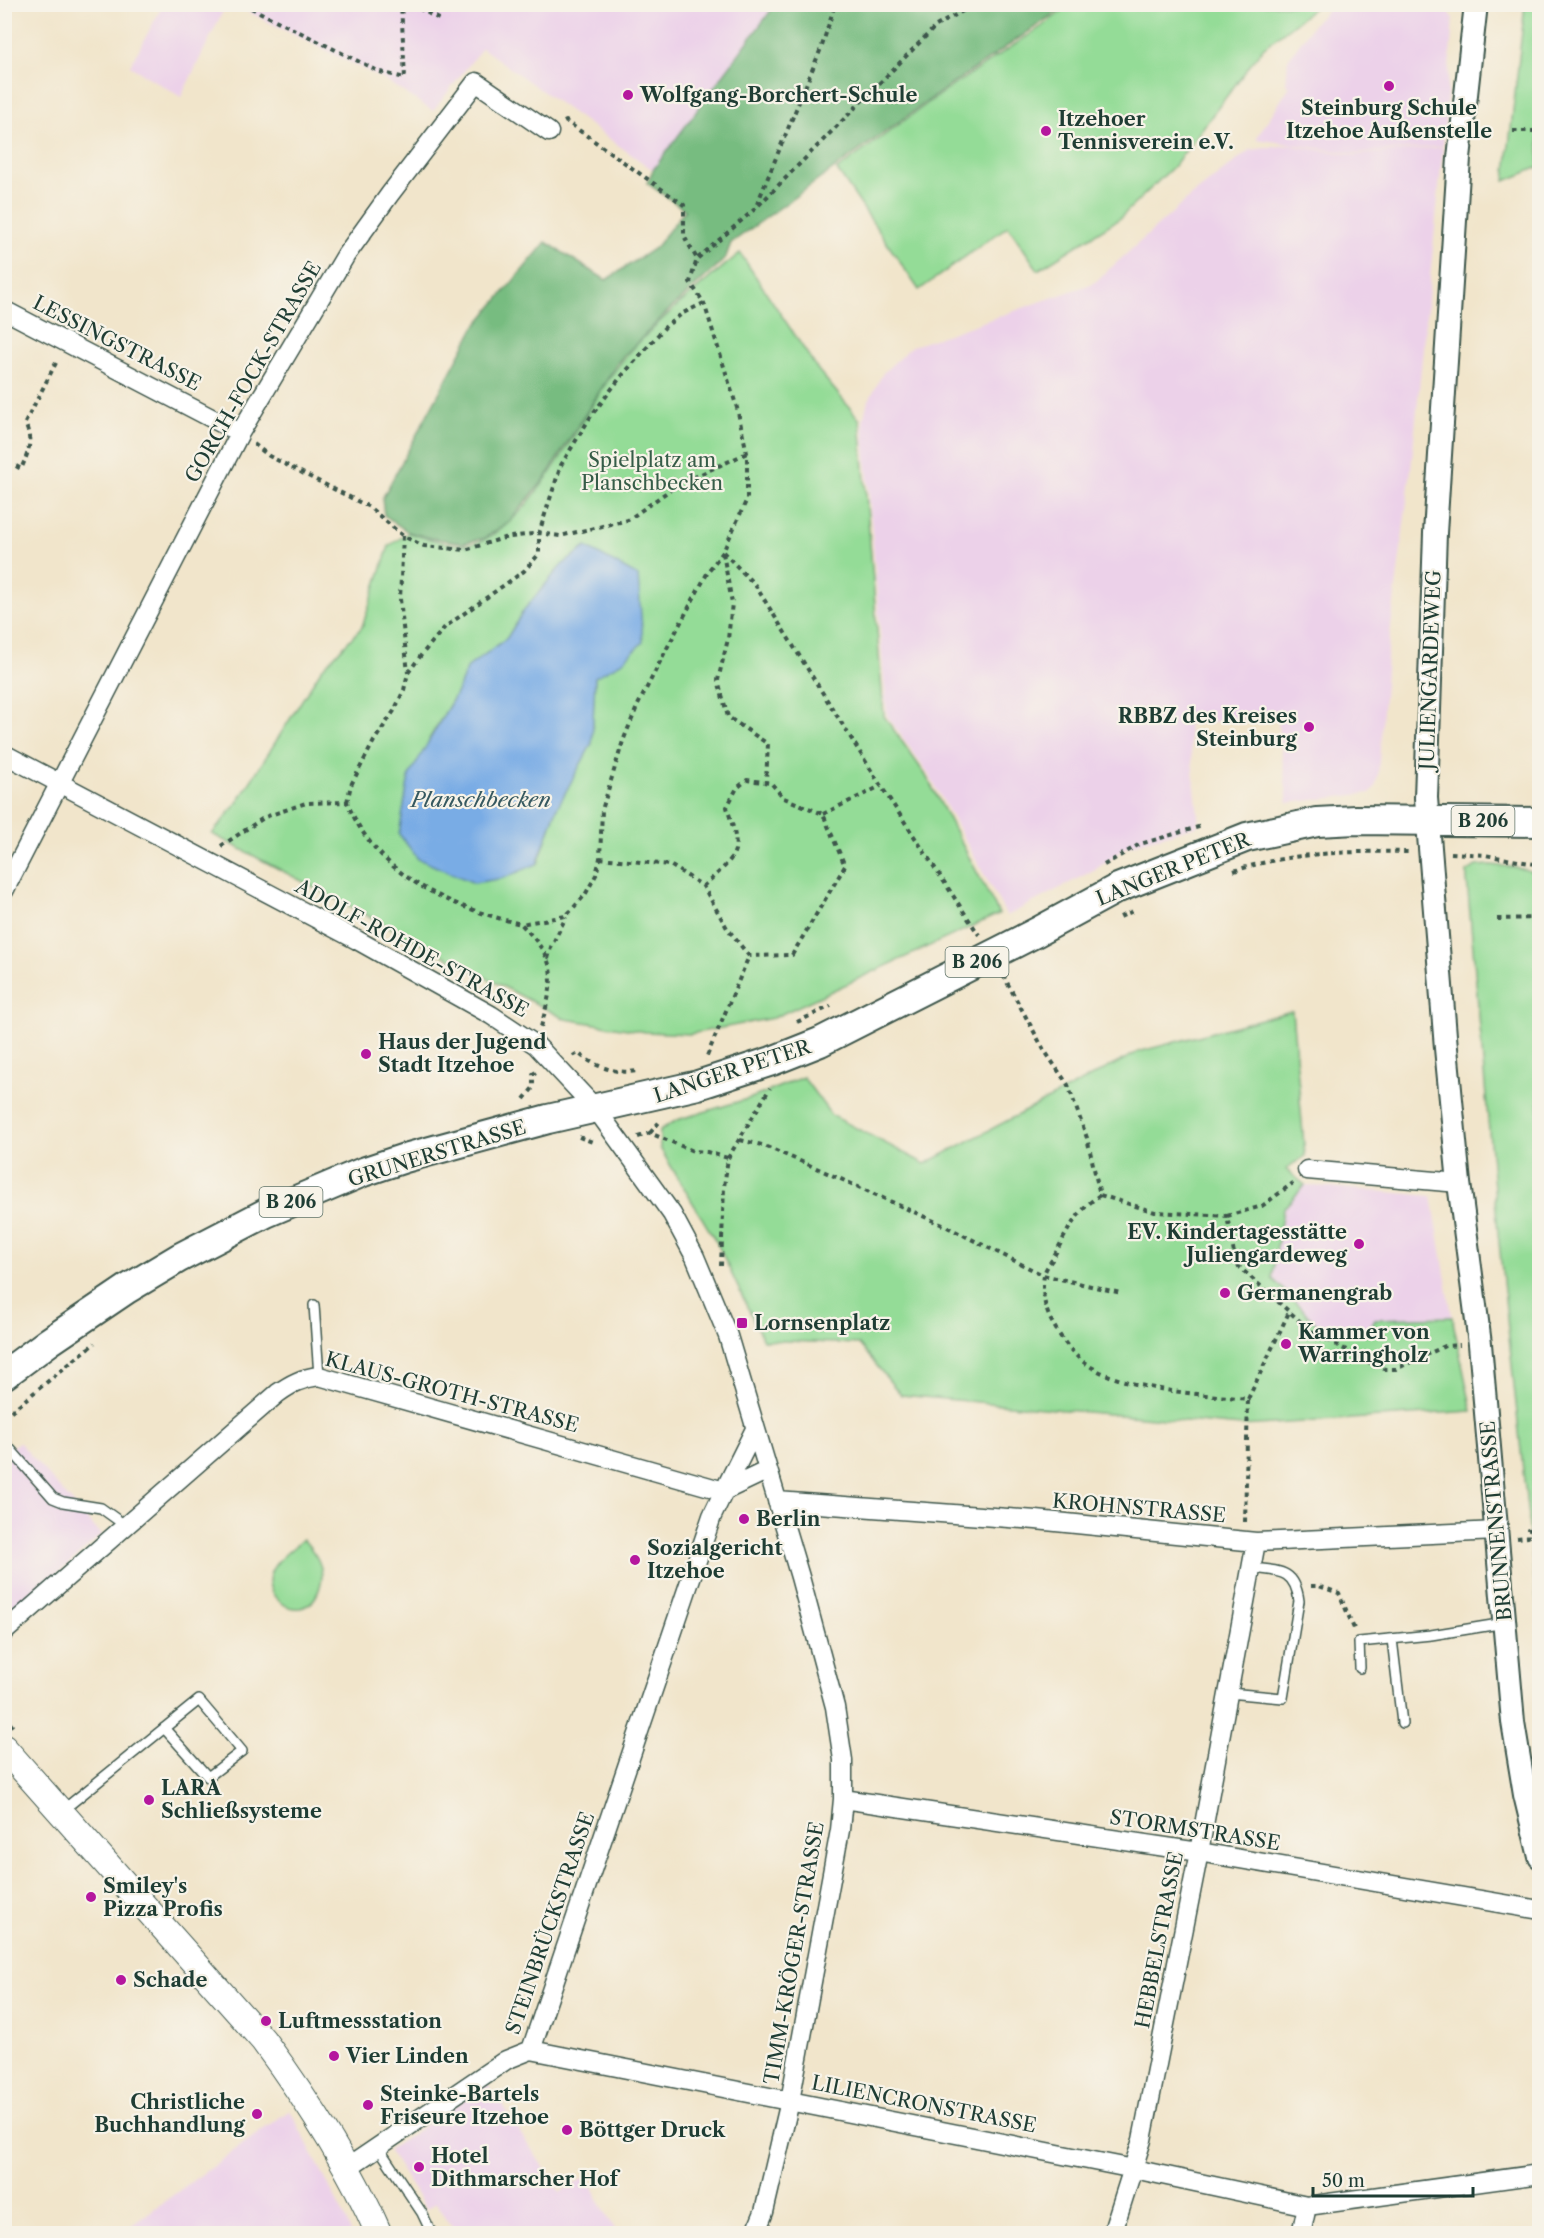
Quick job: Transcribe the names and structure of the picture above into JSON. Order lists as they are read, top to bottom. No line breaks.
{"streets":{"main road":["B 206","LANGER PETER","GRUNERSTRASSE"],"street":["LESSINGSTRASSE","GORCH-FOCK-STRASSE","JULIENGARDEWEG","ADOLF-ROHDE-STRASSE","KLAUS-GROTH-STRASSE","KROHNSTRASSE","BRUNNENSTRASSE","STORMSTRASSE","STEINBRÜCKSTRASSE","HEBBELSTRASSE","TIMM-KRÖGER-STRASSE","LILIENCRONSTRASSE"]},"crossings":[["LESSINGSTRASSE","GORCH-FOCK-STRASSE"],["GORCH-FOCK-STRASSE","ADOLF-ROHDE-STRASSE"],["JULIENGARDEWEG","LANGER PETER"],["JULIENGARDEWEG","BRUNNENSTRASSE"],["LANGER PETER","ADOLF-ROHDE-STRASSE"],["LANGER PETER","GRUNERSTRASSE"],["ADOLF-ROHDE-STRASSE","GRUNERSTRASSE"],["KLAUS-GROTH-STRASSE","STEINBRÜCKSTRASSE"],["KROHNSTRASSE","BRUNNENSTRASSE"],["KROHNSTRASSE","HEBBELSTRASSE"],["KROHNSTRASSE","TIMM-KRÖGER-STRASSE"],["STORMSTRASSE","HEBBELSTRASSE"],["STORMSTRASSE","TIMM-KRÖGER-STRASSE"],["STEINBRÜCKSTRASSE","LILIENCRONSTRASSE"],["HEBBELSTRASSE","LILIENCRONSTRASSE"],["TIMM-KRÖGER-STRASSE","LILIENCRONSTRASSE"]],"water":["Planschbecken"],"parks":["Spielplatz am Planschbecken"],"places":{"other":["Steinburg Schule Itzehoe Außenstelle","Wolfgang-Borchert-Schule","Itzehoer Tennisverein e.V.","RBBZ des Kreises Steinburg","Haus der Jugend Stadt Itzehoe","EV. Kindertagesstätte Juliengardeweg","Germanengrab","Kammer von Warringholz","Berlin","Sozialgericht Itzehoe","LARA Schließsysteme","Smiley's Pizza Profis","Schade","Luftmessstation","Vier Linden","Steinke-Bartels Friseure Itzehoe","Christliche Buchhandlung","Böttger Druck","Hotel Dithmarscher Hof"],"transit":["Lornsenplatz"]},"scale_bar":"50 m"}
